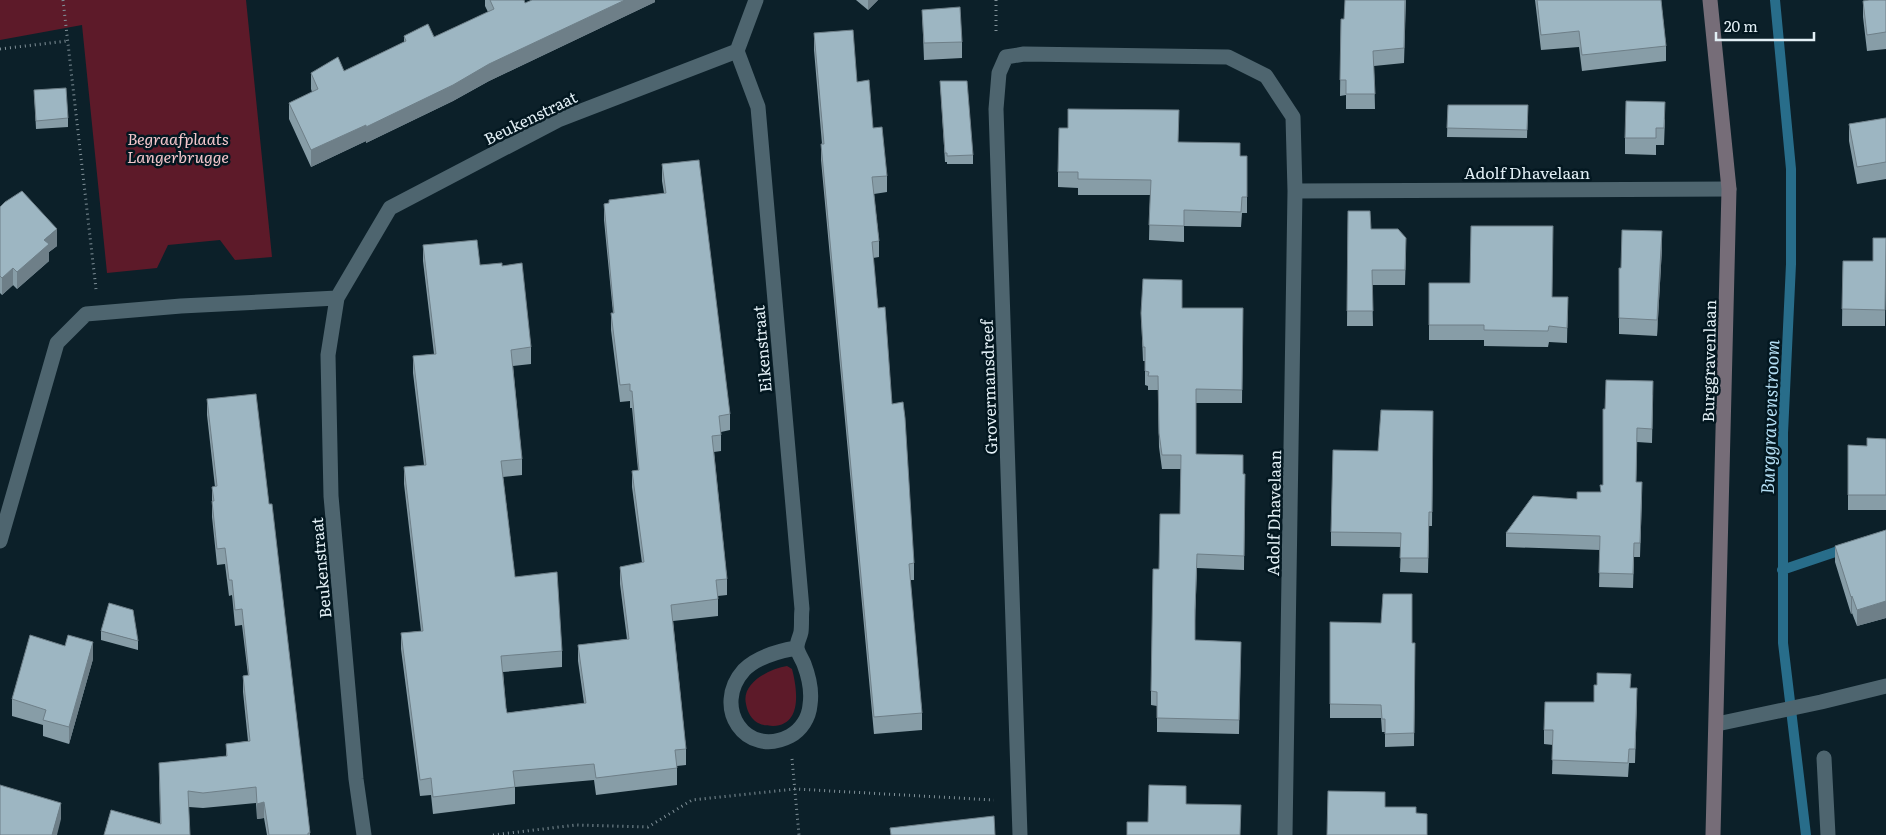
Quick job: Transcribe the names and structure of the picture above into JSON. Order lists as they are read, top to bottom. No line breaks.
{"streets":{"main road":["Burggravenlaan"],"street":["Beukenstraat","Adolf Dhavelaan","Eikenstraat","Grovermansdreef"]},"crossings":[["Beukenstraat","Eikenstraat"],["Adolf Dhavelaan","Burggravenlaan"],["Adolf Dhavelaan","Grovermansdreef"]],"water":["Burggravenstroom"],"parks":["Begraafplaats Langerbrugge"],"scale_bar":"20 m"}
